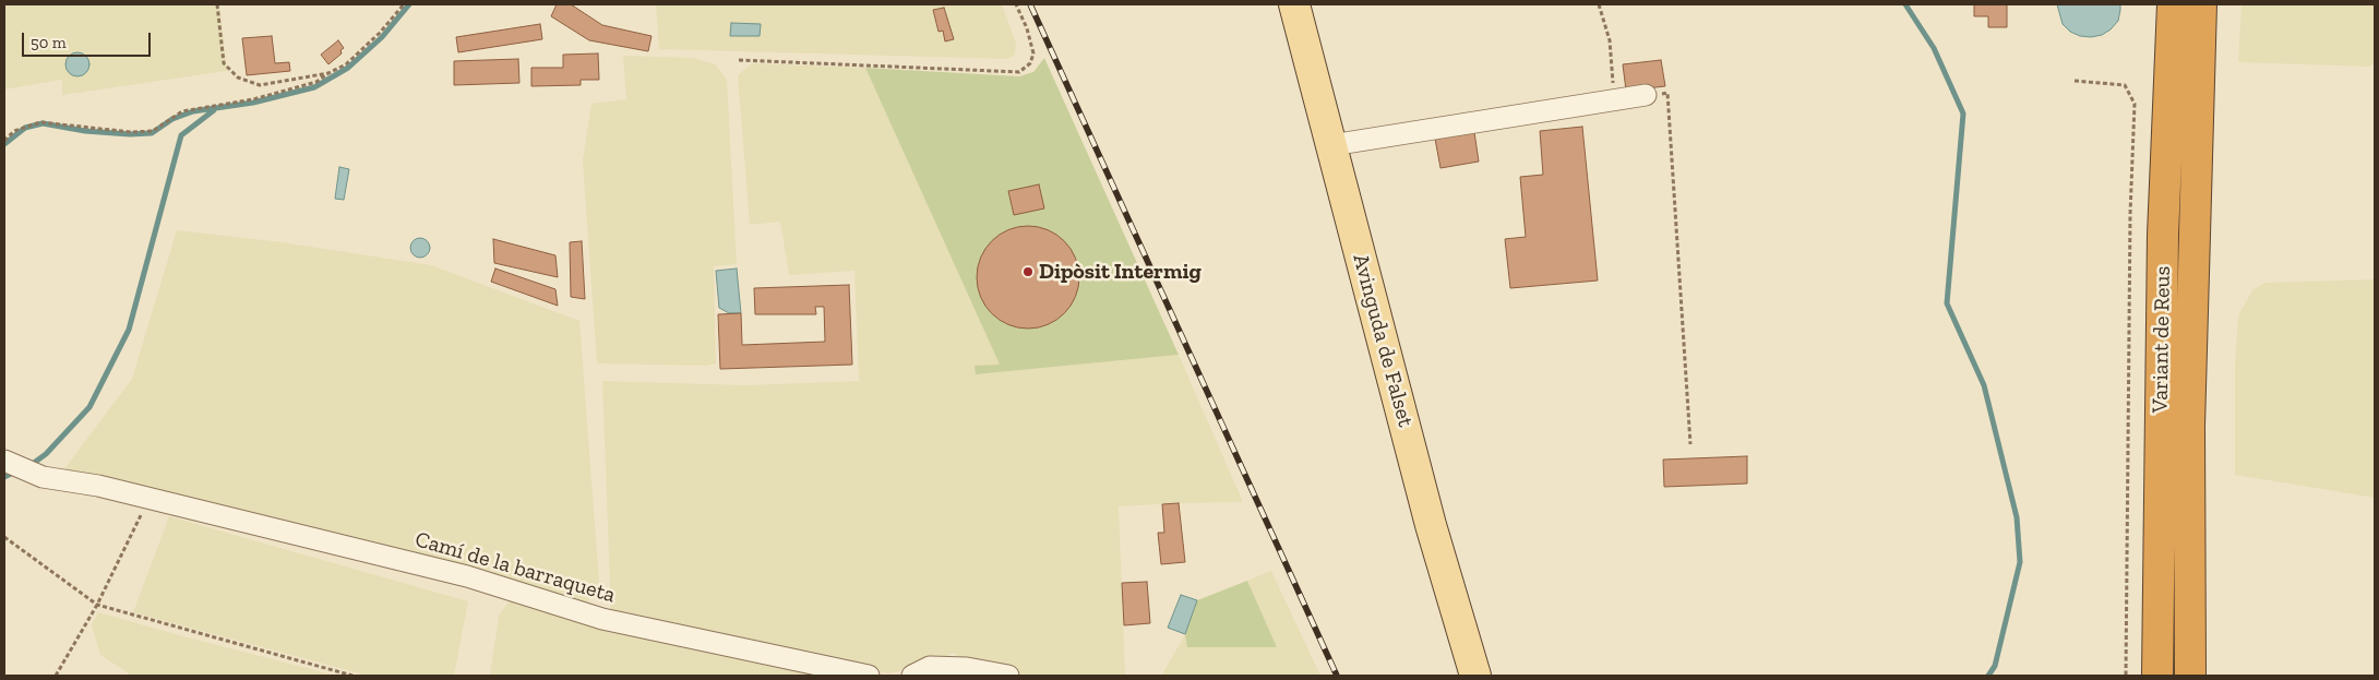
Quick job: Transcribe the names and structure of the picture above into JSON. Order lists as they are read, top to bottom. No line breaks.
{"streets":{"highway":["Variant de Reus"],"main road":["Avinguda de Falset"],"street":["Camí de la barraqueta"]},"places":["Dipòsit Intermig"],"scale_bar":"50 m"}
